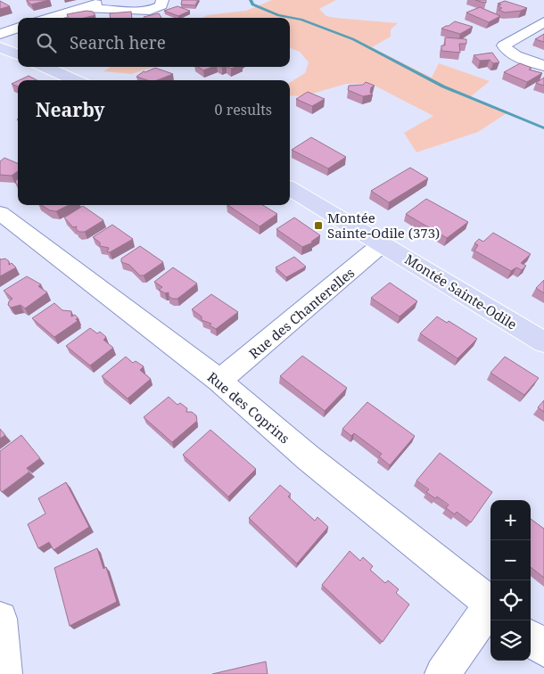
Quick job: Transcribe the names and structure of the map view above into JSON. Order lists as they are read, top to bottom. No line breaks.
{"streets":{"main road":["Montée Sainte-Odile"],"street":["Rue des Chanterelles","Rue des Coprins"]},"crossings":[["Montée Sainte-Odile","Rue des Chanterelles"],["Rue des Chanterelles","Rue des Coprins"]],"places":{"transit":["Montée Sainte-Odile (373)"]},"page":{"search":"Search here","heading":["Nearby","0 results"],"map_buttons":["+","−"]}}
